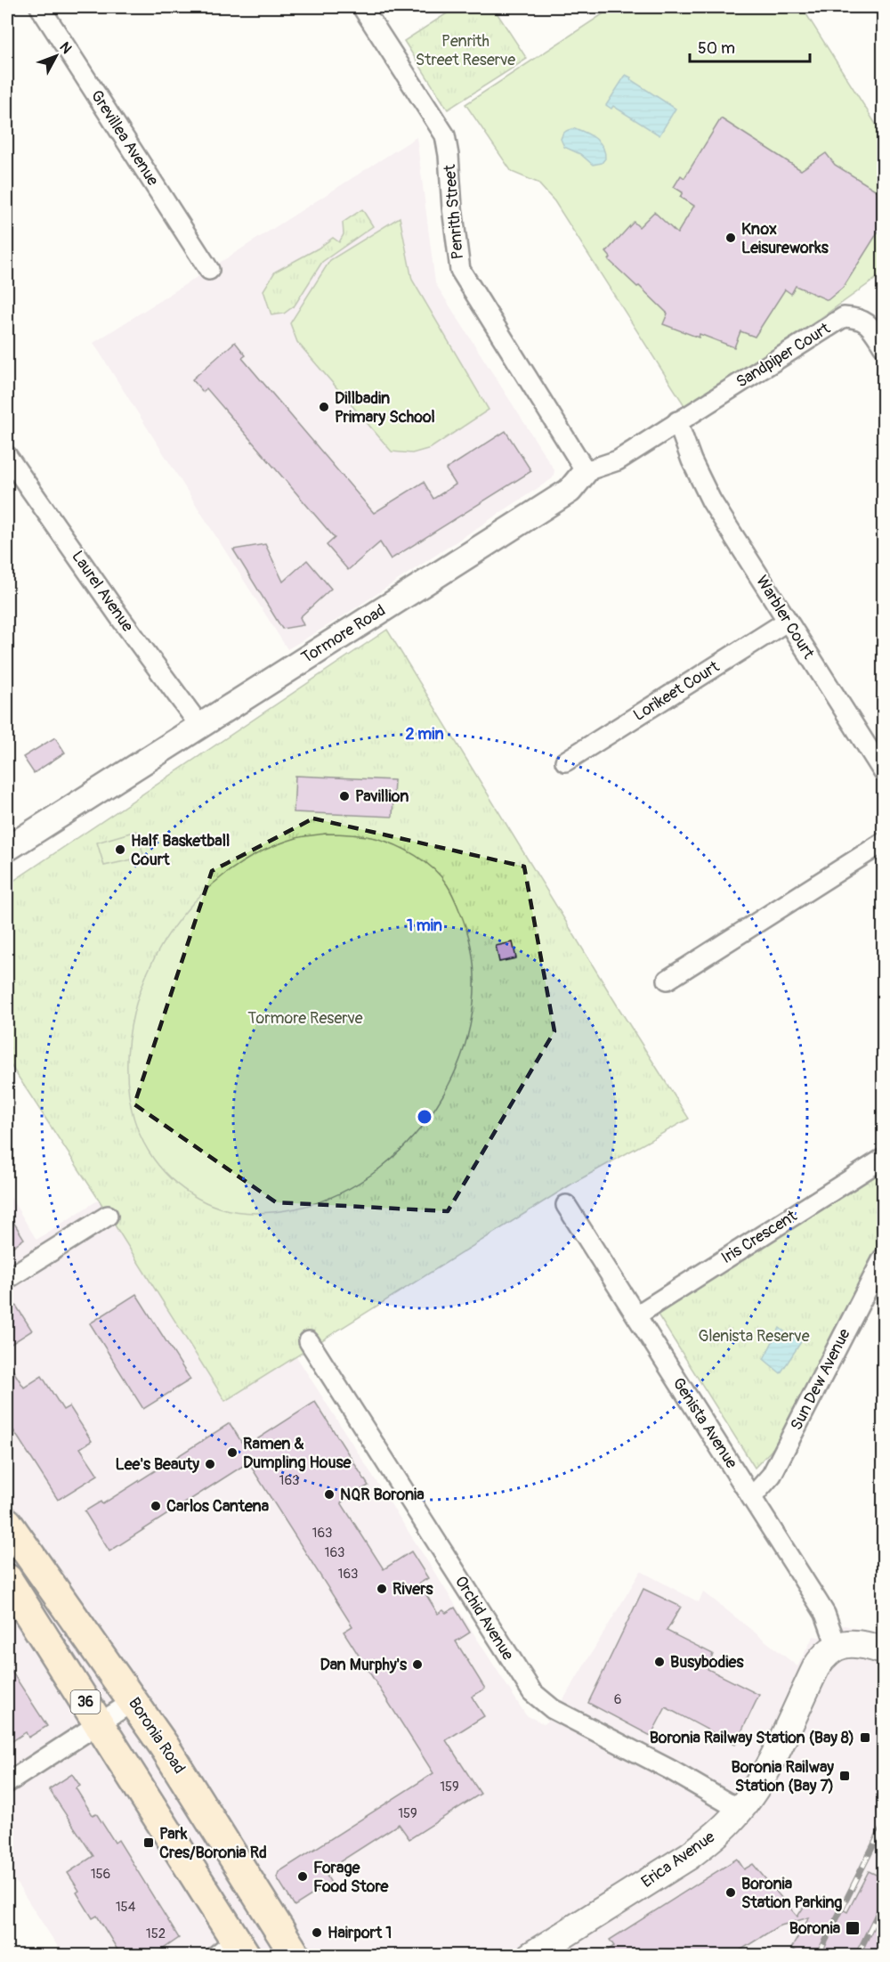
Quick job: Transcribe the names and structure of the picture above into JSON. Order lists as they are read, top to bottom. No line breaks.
{"streets":{"main road":["36","Boronia Road","Erica Avenue"],"street":["Grevillea Avenue","Penrith Street","Sandpiper Court","Laurel Avenue","Warbler Court","Tormore Road","Lorikeet Court","Iris Crescent","Sun Dew Avenue","Genista Avenue","Orchid Avenue"]},"crossings":[["Penrith Street","Tormore Road"],["Sandpiper Court","Warbler Court"],["Laurel Avenue","Tormore Road"],["Warbler Court","Lorikeet Court"],["Iris Crescent","Genista Avenue"],["Sun Dew Avenue","Genista Avenue"],["Genista Avenue","Erica Avenue"],["Orchid Avenue","Erica Avenue"]],"parks":["Penrith Street Reserve","Tormore Reserve","Glenista Reserve"],"places":{"other":["Knox Leisureworks","Dillbadin Primary School","Pavillion","Half Basketball Court","Ramen & Dumpling House","Lee's Beauty","NQR Boronia","Carlos Cantena","Rivers","Busybodies","Dan Murphy's","Forage Food Store","Boronia Station Parking","Hairport 1"],"transit":["Boronia Railway Station (Bay 8)","Boronia Railway Station (Bay 7)","Park Cres/Boronia Rd","Boronia"]},"house_numbers":["163","163","163","163","6","159","159","156","154","152"],"scale_bar":"50 m","north":"top right","rings":["2 min","1 min"]}
